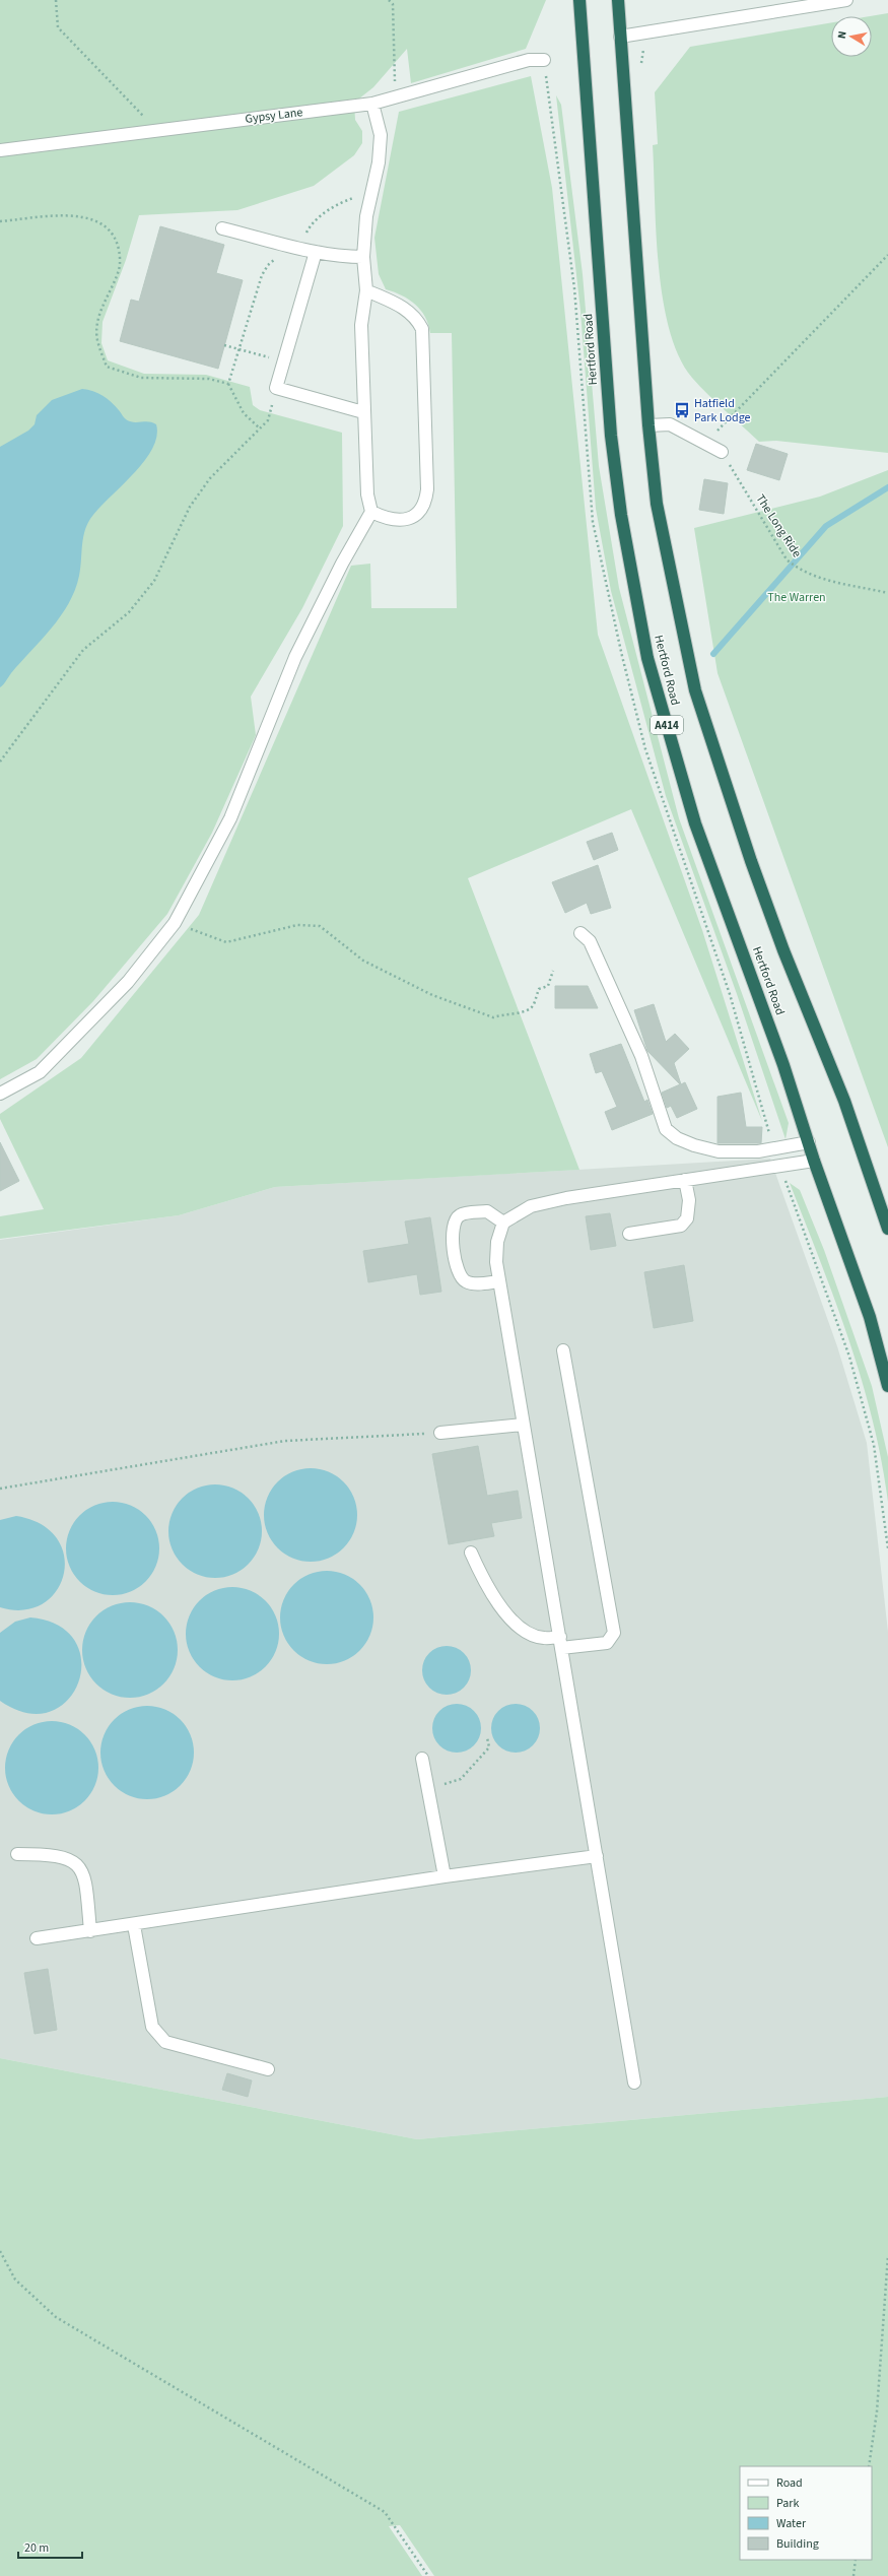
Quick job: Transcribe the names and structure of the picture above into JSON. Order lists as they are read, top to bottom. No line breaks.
{"streets":{"highway":["Hertford Road","A414"],"street":["Gypsy Lane"],"path":["The Long Ride"]},"parks":["The Warren"],"places":{"bus stop":["Hatfield Park Lodge"]},"legend":["Road","Park","Water","Building"],"scale_bar":"20 m","north":"left"}
